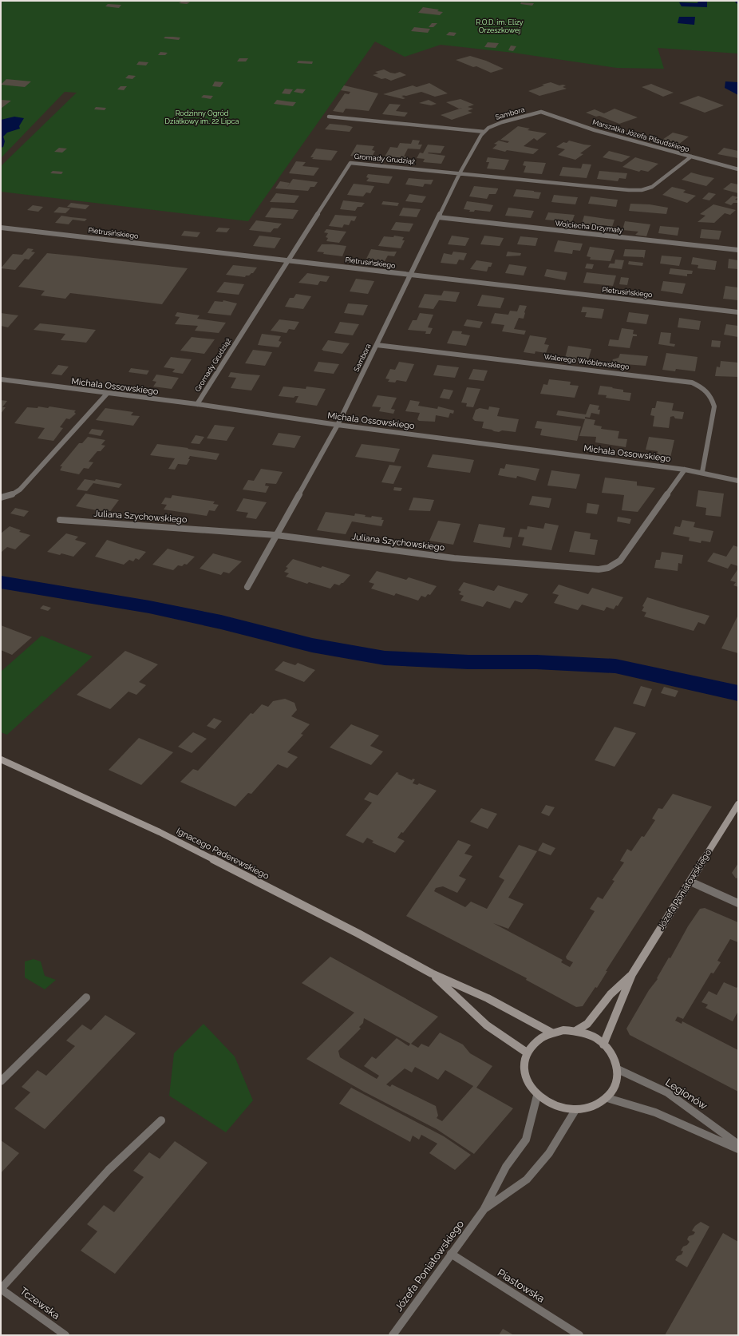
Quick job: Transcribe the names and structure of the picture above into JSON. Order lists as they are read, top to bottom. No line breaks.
{"streets":{"main road":["Ignacego Paderewskiego","Józefa Poniatowskiego"],"street":["Sambora","Marszałka Józefa Piłsudskiego","Gromady Grudziąż","Wojciecha Drzymały","Pietrusińskiego","Walerego Wróblewskiego","Michała Ossowskiego","Juliana Szychowskiego","Legionów","Piastowska","Tczewska"]},"crossings":[["Sambora","Marszałka Józefa Piłsudskiego"],["Sambora","Gromady Grudziąż"],["Sambora","Wojciecha Drzymały"],["Sambora","Pietrusińskiego"],["Sambora","Walerego Wróblewskiego"],["Sambora","Michała Ossowskiego"],["Sambora","Juliana Szychowskiego"],["Marszałka Józefa Piłsudskiego","Gromady Grudziąż"],["Gromady Grudziąż","Pietrusińskiego"],["Gromady Grudziąż","Michała Ossowskiego"],["Walerego Wróblewskiego","Michała Ossowskiego"],["Michała Ossowskiego","Juliana Szychowskiego"],["Ignacego Paderewskiego","Józefa Poniatowskiego"],["Ignacego Paderewskiego","Legionów"],["Józefa Poniatowskiego","Legionów"],["Józefa Poniatowskiego","Piastowska"]],"parks":["R.O.D. im. Elizy Orzeszkowej","Rodzinny Ogród Działkowy im. 22 Lipca"]}
